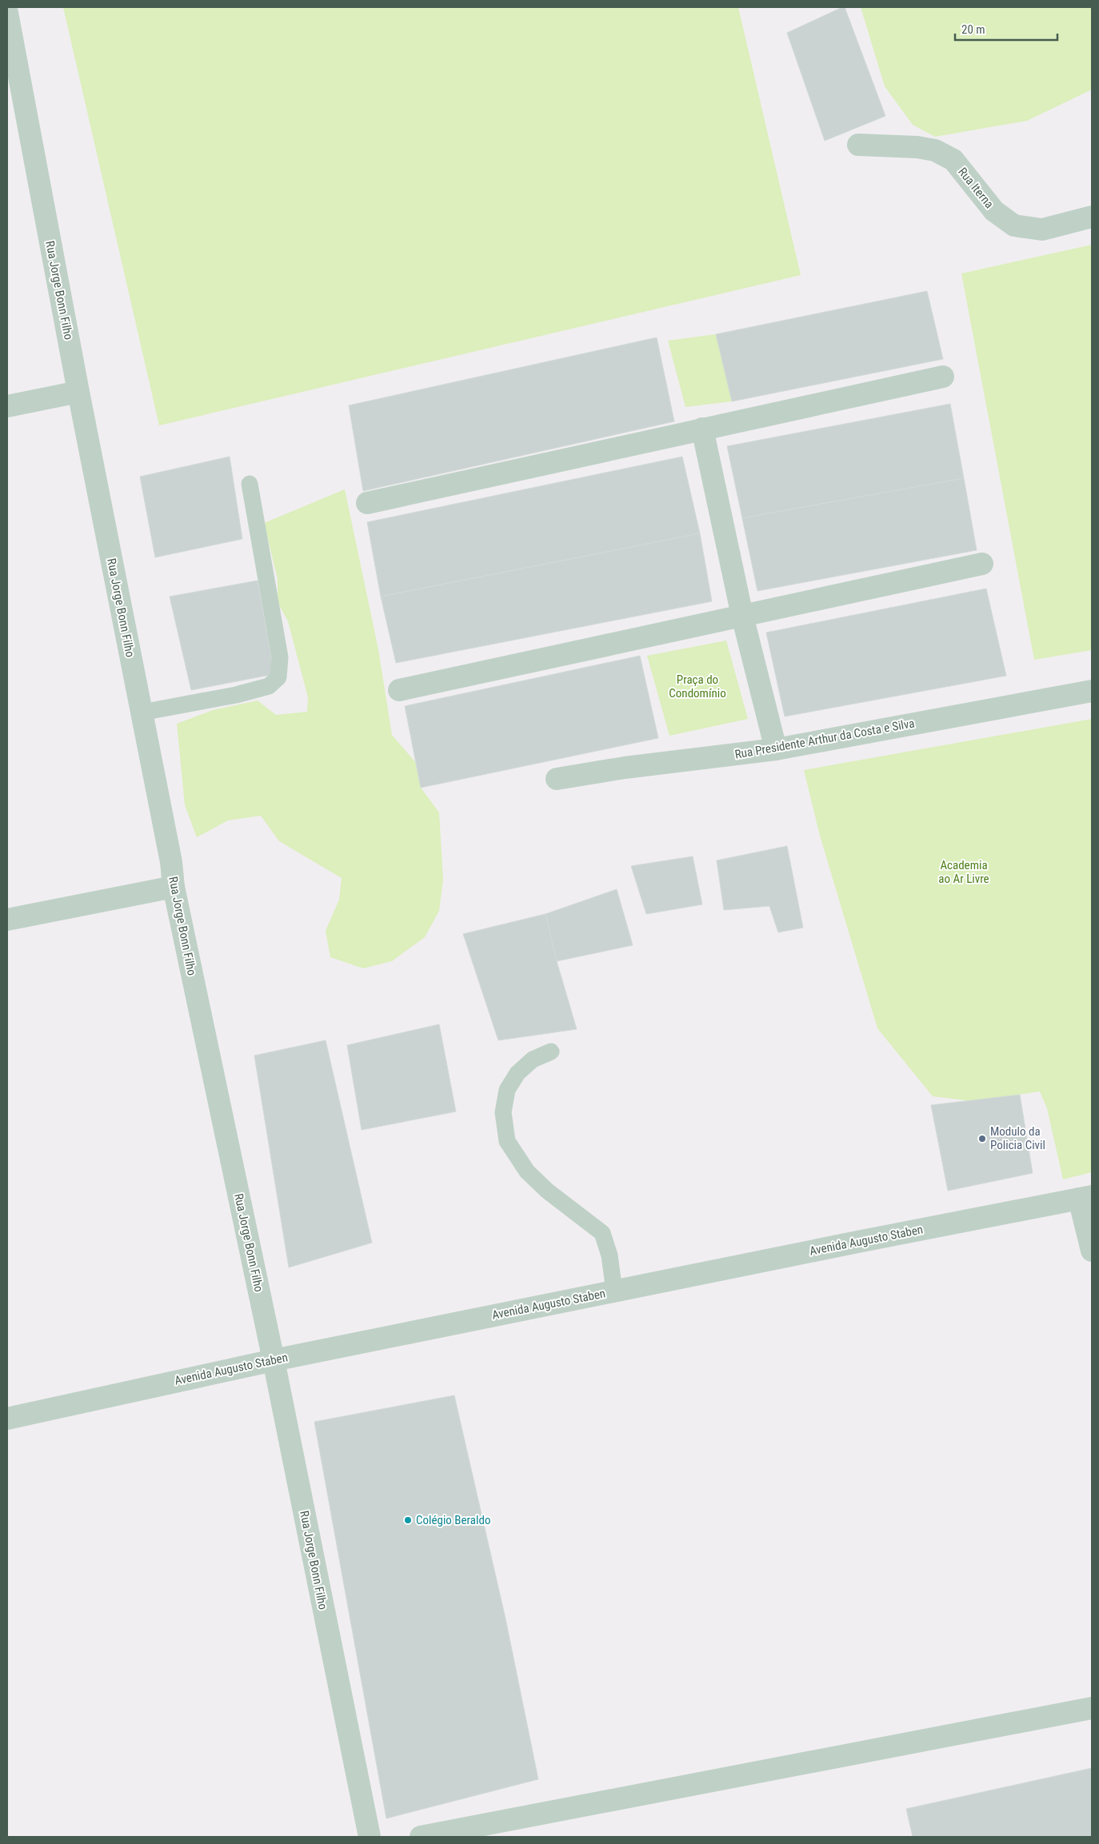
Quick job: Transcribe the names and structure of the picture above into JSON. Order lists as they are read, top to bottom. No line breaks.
{"streets":{"street":["Rua Iterna","Rua Jorge Bonn Filho","Rua Presidente Arthur da Costa e Silva","Avenida Augusto Staben"]},"crossings":[["Rua Jorge Bonn Filho","Avenida Augusto Staben"]],"parks":["Praça do Condomínio","Academia ao Ar Livre"],"places":["Modulo da Policia Civil","Colégio Beraldo"],"scale_bar":"20 m"}
